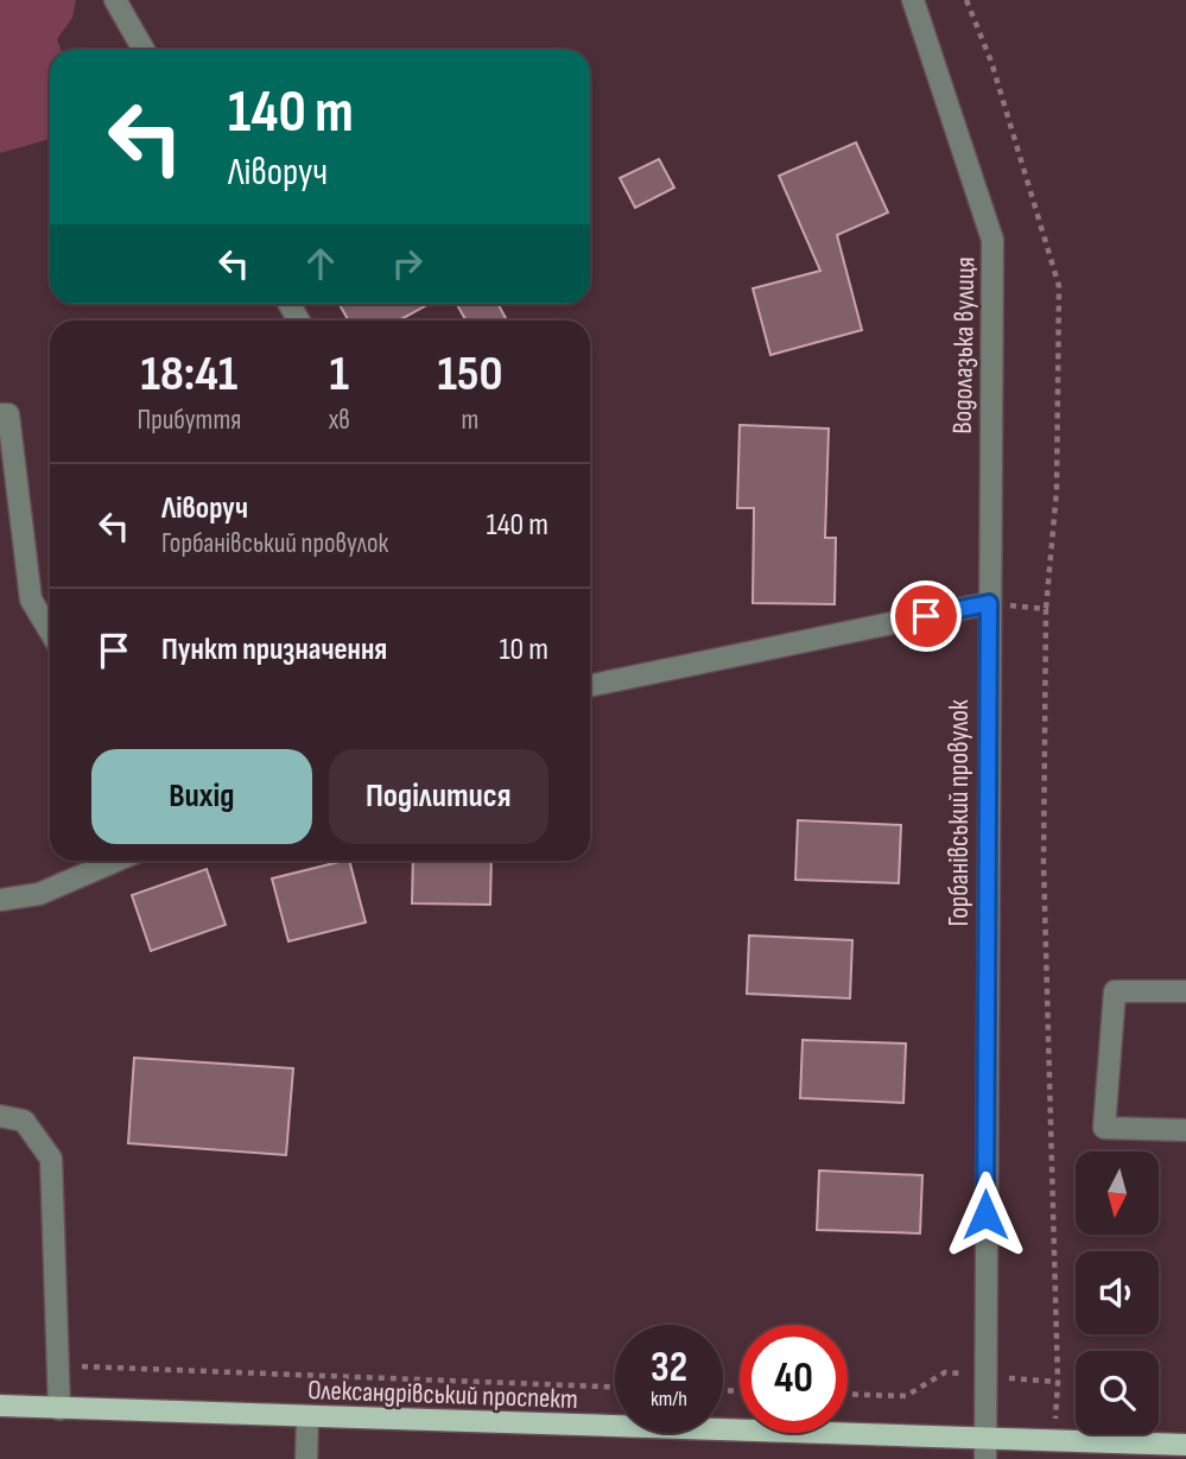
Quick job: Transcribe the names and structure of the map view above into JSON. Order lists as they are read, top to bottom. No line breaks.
{"streets":{"main road":["Олександрівський проспект"],"street":["Водолазька вулиця","Горбанівський провулок"]},"crossings":[["Водолазька вулиця","Горбанівський провулок"],["Горбанівський провулок","Олександрівський проспект"]],"north":"bottom","page":{"turn":["140 m","Ліворуч"],"eta":["18:41","Прибуття","1","хв","150","m"],"list":[{"name":"Ліворуч","note":"Горбанівський провулок","value":"140 m"},{"name":"Пункт призначення","value":"10 m"}],"buttons":["Вихід","Поділитися"],"speed":"32 km/h","limit":"40"}}
